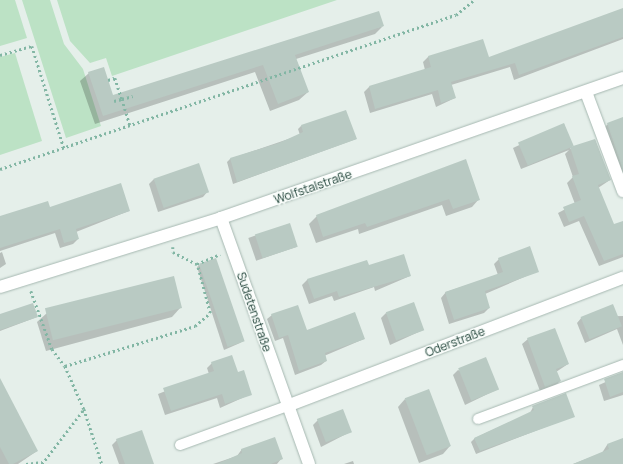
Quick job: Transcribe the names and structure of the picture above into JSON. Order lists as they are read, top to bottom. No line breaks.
{"streets":{"street":["Wolfstalstraße","Sudetenstraße","Oderstraße"]},"crossings":[["Wolfstalstraße","Sudetenstraße"],["Sudetenstraße","Oderstraße"]]}
